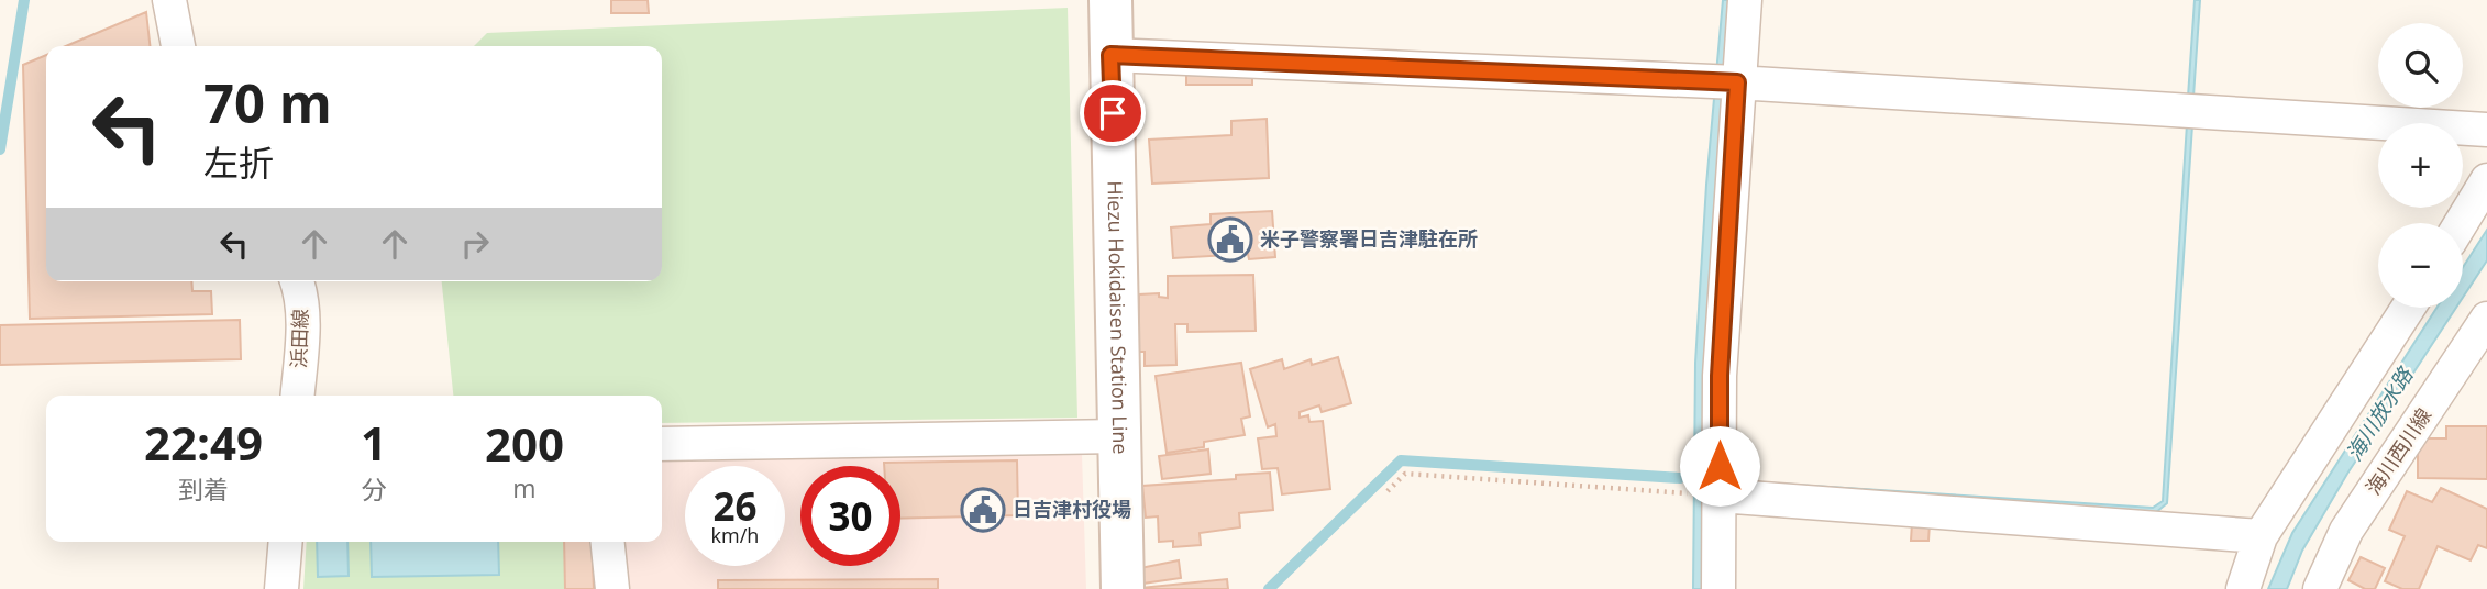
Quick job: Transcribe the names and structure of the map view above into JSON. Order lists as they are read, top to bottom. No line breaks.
{"streets":{"main road":["Hiezu Hokidaisen Station Line"],"street":["浜田線","海川西川線"]},"water":["海川放水路"],"places":{"public building":["米子警察署日吉津駐在所","日吉津村役場"]},"page":{"map_buttons":["+","−"],"turn":["70 m","左折"],"eta":["22:49","到着","1","分","200","m"],"speed":"26 km/h","limit":"30"}}
